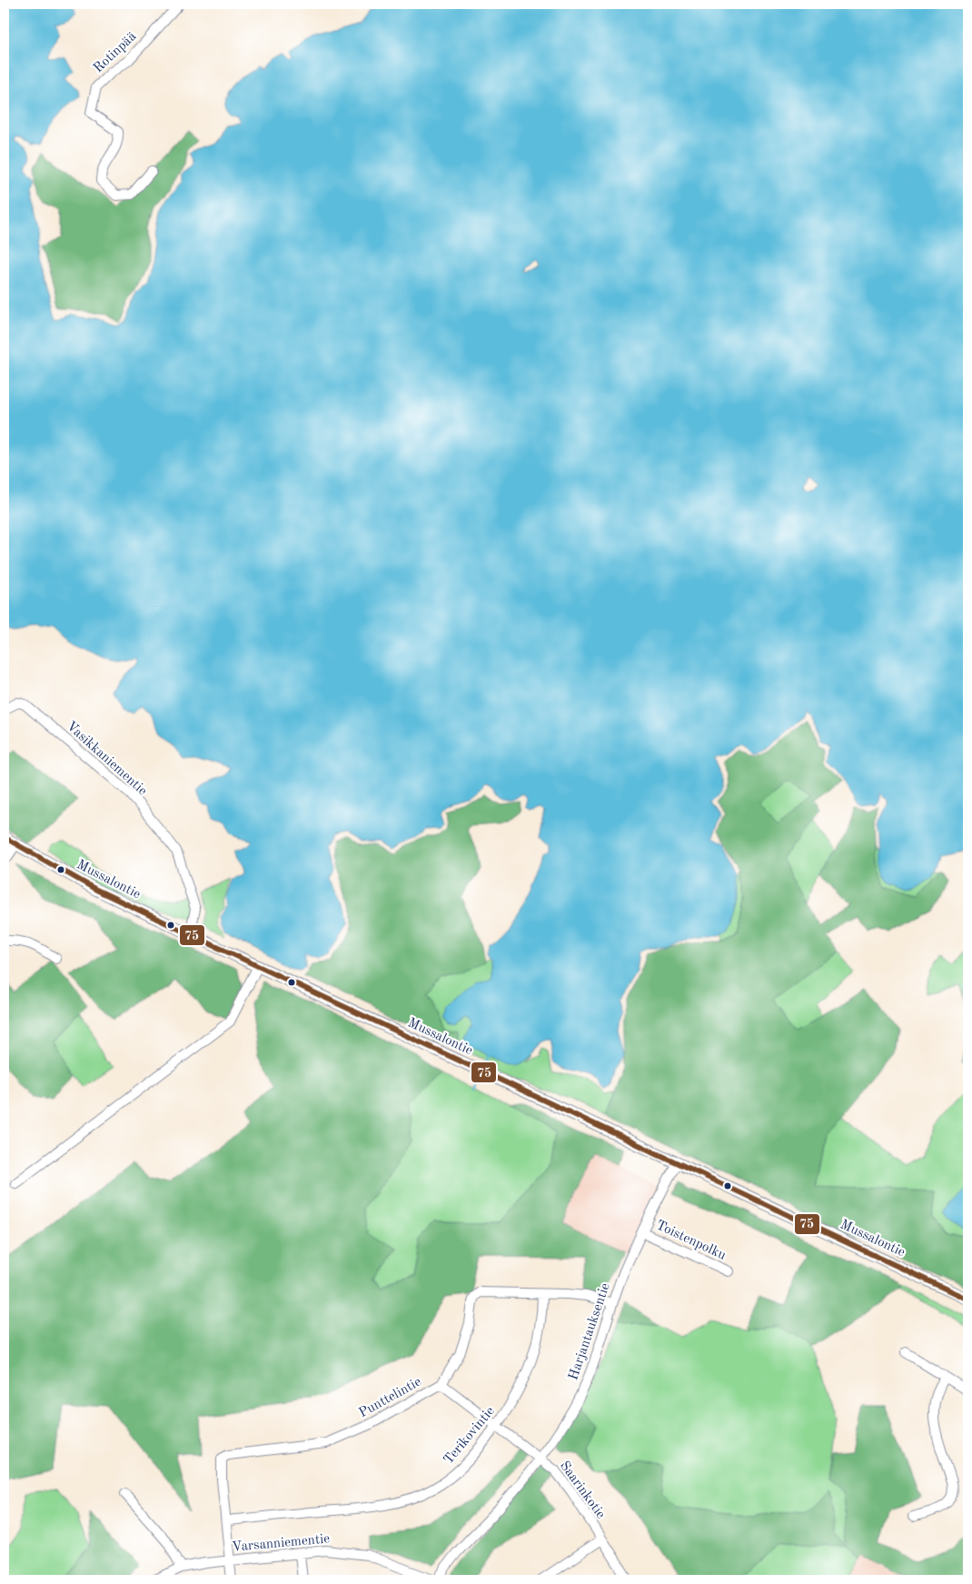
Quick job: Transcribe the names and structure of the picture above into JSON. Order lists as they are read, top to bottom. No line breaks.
{"streets":{"main road":["Mussalontie"],"street":["Rotinpää","Vasikkaniementie","Toistenpolku","Harjantauksentie","Punttelintie","Terikovintie","Saarinkotie","Varsanniementie"]},"crossings":[["Vasikkaniementie","Mussalontie"],["Mussalontie","Harjantauksentie"],["Toistenpolku","Harjantauksentie"],["Harjantauksentie","Punttelintie"],["Harjantauksentie","Saarinkotie"],["Harjantauksentie","Varsanniementie"],["Punttelintie","Terikovintie"],["Punttelintie","Saarinkotie"],["Punttelintie","Varsanniementie"],["Terikovintie","Saarinkotie"]],"lines":["transit line 75"]}
